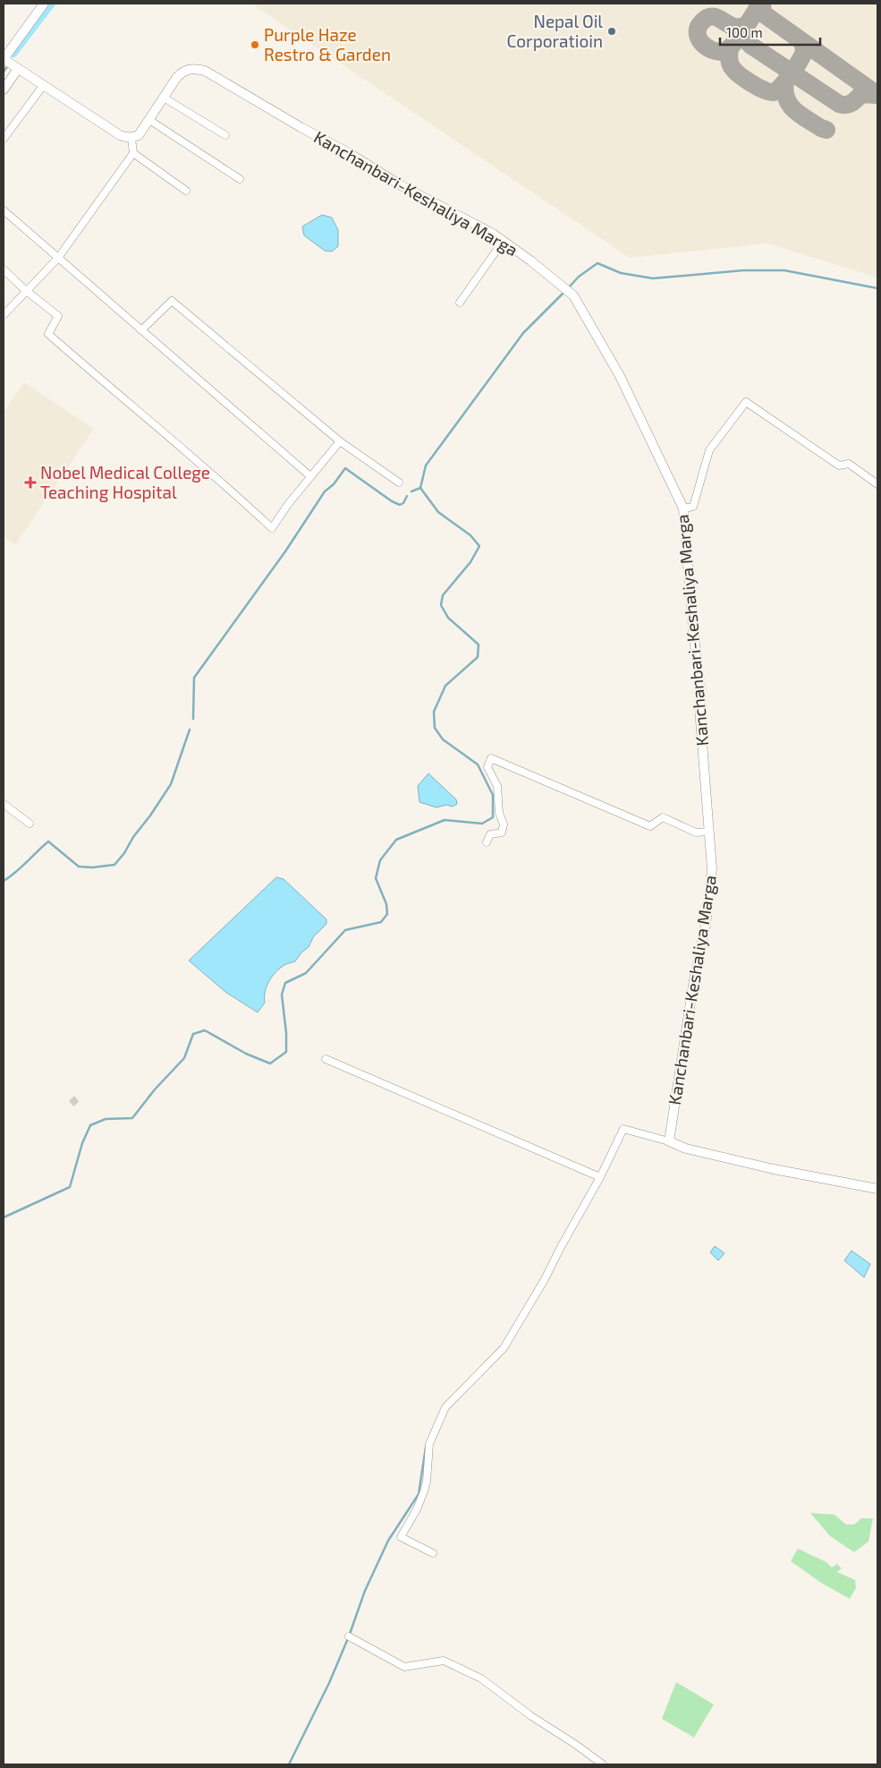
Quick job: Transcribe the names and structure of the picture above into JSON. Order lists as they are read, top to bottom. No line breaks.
{"streets":{"street":["Kanchanbari-Keshaliya Marga"]},"places":{"other":["Nepal Oil Corporatioin","Purple Haze Restro & Garden"],"health":["Nobel Medical College Teaching Hospital"]},"scale_bar":"100 m"}
